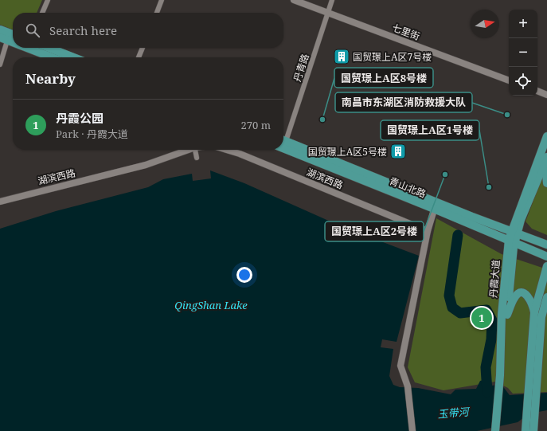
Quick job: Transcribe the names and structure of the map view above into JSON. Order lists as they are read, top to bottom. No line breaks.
{"streets":{"main road":["青山北路","丹霞大道"],"street":["七里街","丹青路","湖滨西路"]},"crossings":[["七里街","丹青路"],["青山北路","丹霞大道"]],"water":["QingShan Lake","玉带河"],"places":{"building":["国贸璟上A区7号楼","国贸璟上A区5号楼"],"other":["南昌市东湖区消防救援大队","国贸璟上A区8号楼","国贸璟上A区2号楼","国贸璟上A区1号楼"]},"north":"right","page":{"map_buttons":["+","−"],"search":"Search here","heading":"Nearby","list":[{"mark":"1","name":"丹霞公园","note":"Park · 丹霞大道","value":"270 m"}],"pins":"1"}}
